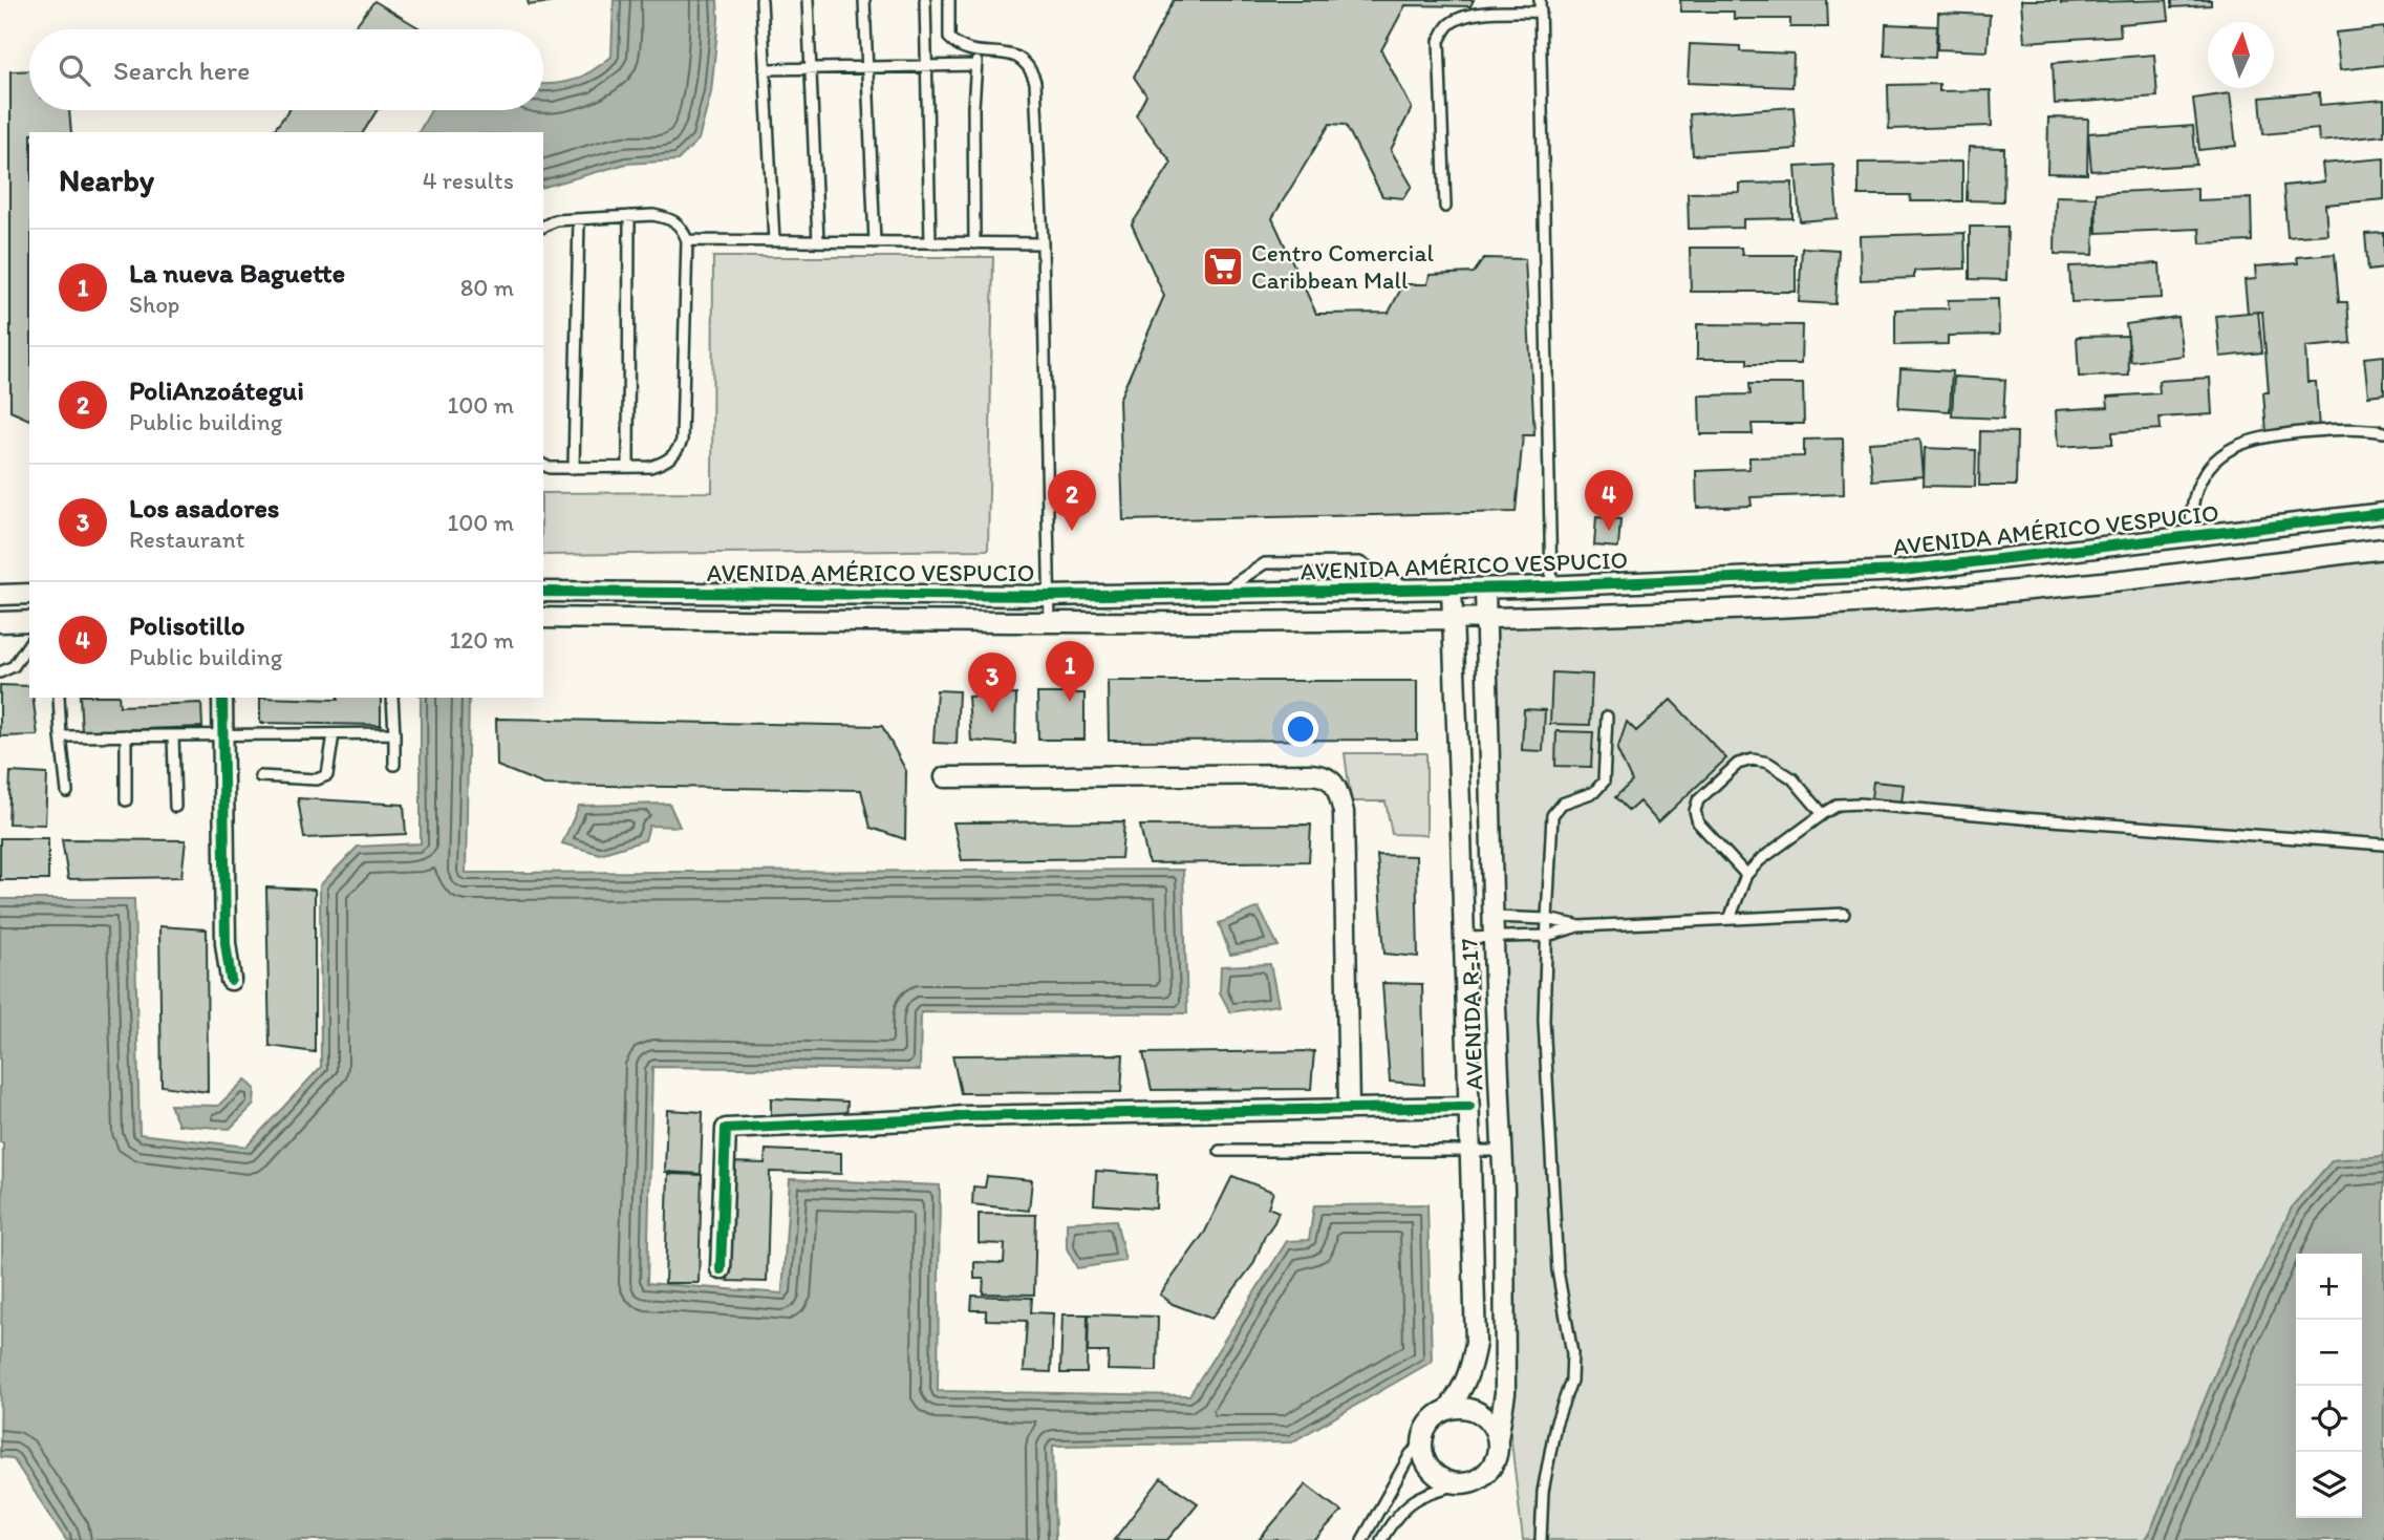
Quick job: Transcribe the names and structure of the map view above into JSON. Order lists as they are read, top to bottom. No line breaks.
{"streets":{"street":["AVENIDA AMÉRICO VESPUCIO","AVENIDA R-17"]},"crossings":[["AVENIDA AMÉRICO VESPUCIO","AVENIDA R-17"]],"places":{"supermarket":["Centro Comercial Caribbean Mall"]},"north":"top","page":{"search":"Search here","heading":["Nearby","4 results"],"list":[{"mark":"1","name":"La nueva Baguette","note":"Shop","value":"80 m"},{"mark":"2","name":"PoliAnzoátegui","note":"Public building","value":"100 m"},{"mark":"3","name":"Los asadores","note":"Restaurant","value":"100 m"},{"mark":"4","name":"Polisotillo","note":"Public building","value":"120 m"}],"pins":["2","4","1","3"],"map_buttons":["+","−"]}}
